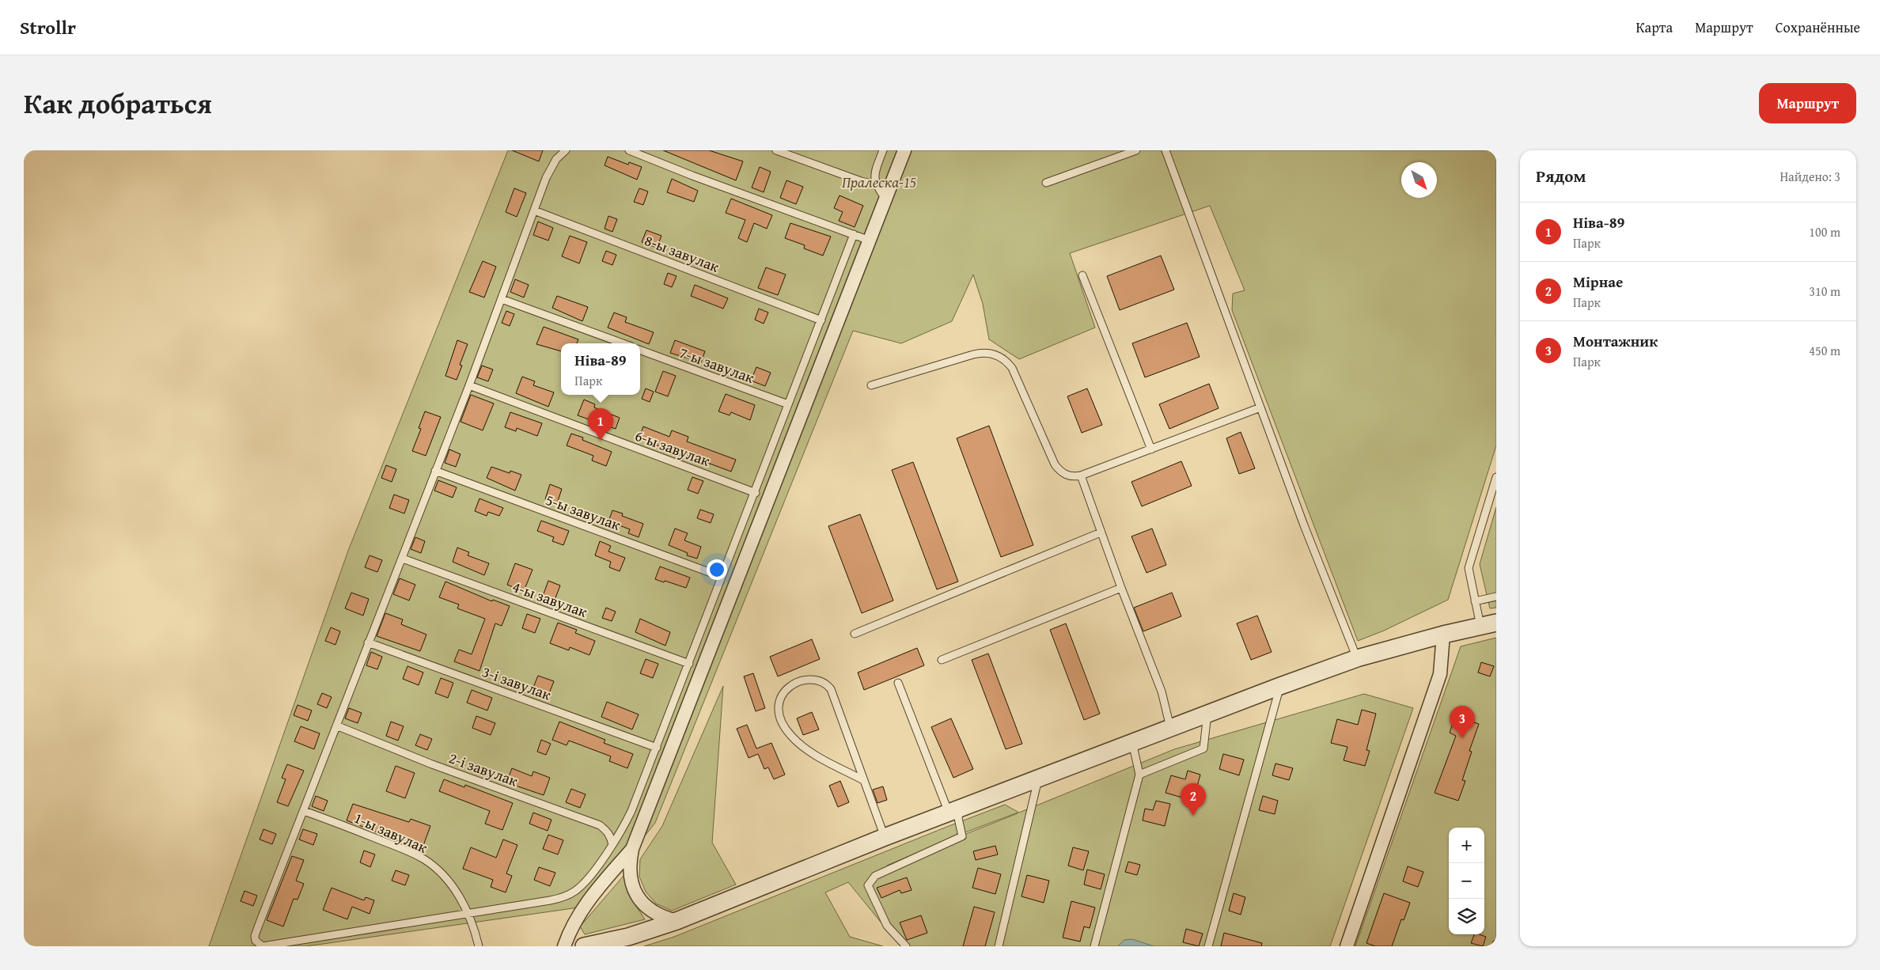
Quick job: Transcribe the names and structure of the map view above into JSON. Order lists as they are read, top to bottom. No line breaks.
{"streets":{"lane":["8-ы завулак","7-ы завулак","6-ы завулак","5-ы завулак","4-ы завулак","3-і завулак","2-і завулак","1-ы завулак"]},"parks":["Пралеска-15"],"north":"bottom right","page":{"header":"Strollr","nav":["Карта","Маршрут","Сохранённые"],"title":"Как добраться","buttons":"Маршрут","heading":["Рядом","Найдено: 3"],"list":[{"mark":"1","name":"Ніва-89","note":"Парк","value":"100 m"},{"mark":"2","name":"Мірнае","note":"Парк","value":"310 m"},{"mark":"3","name":"Монтажник","note":"Парк","value":"450 m"}],"popup":["Ніва-89","Парк"],"pins":["1","3","2"],"map_buttons":["+","−"]}}
